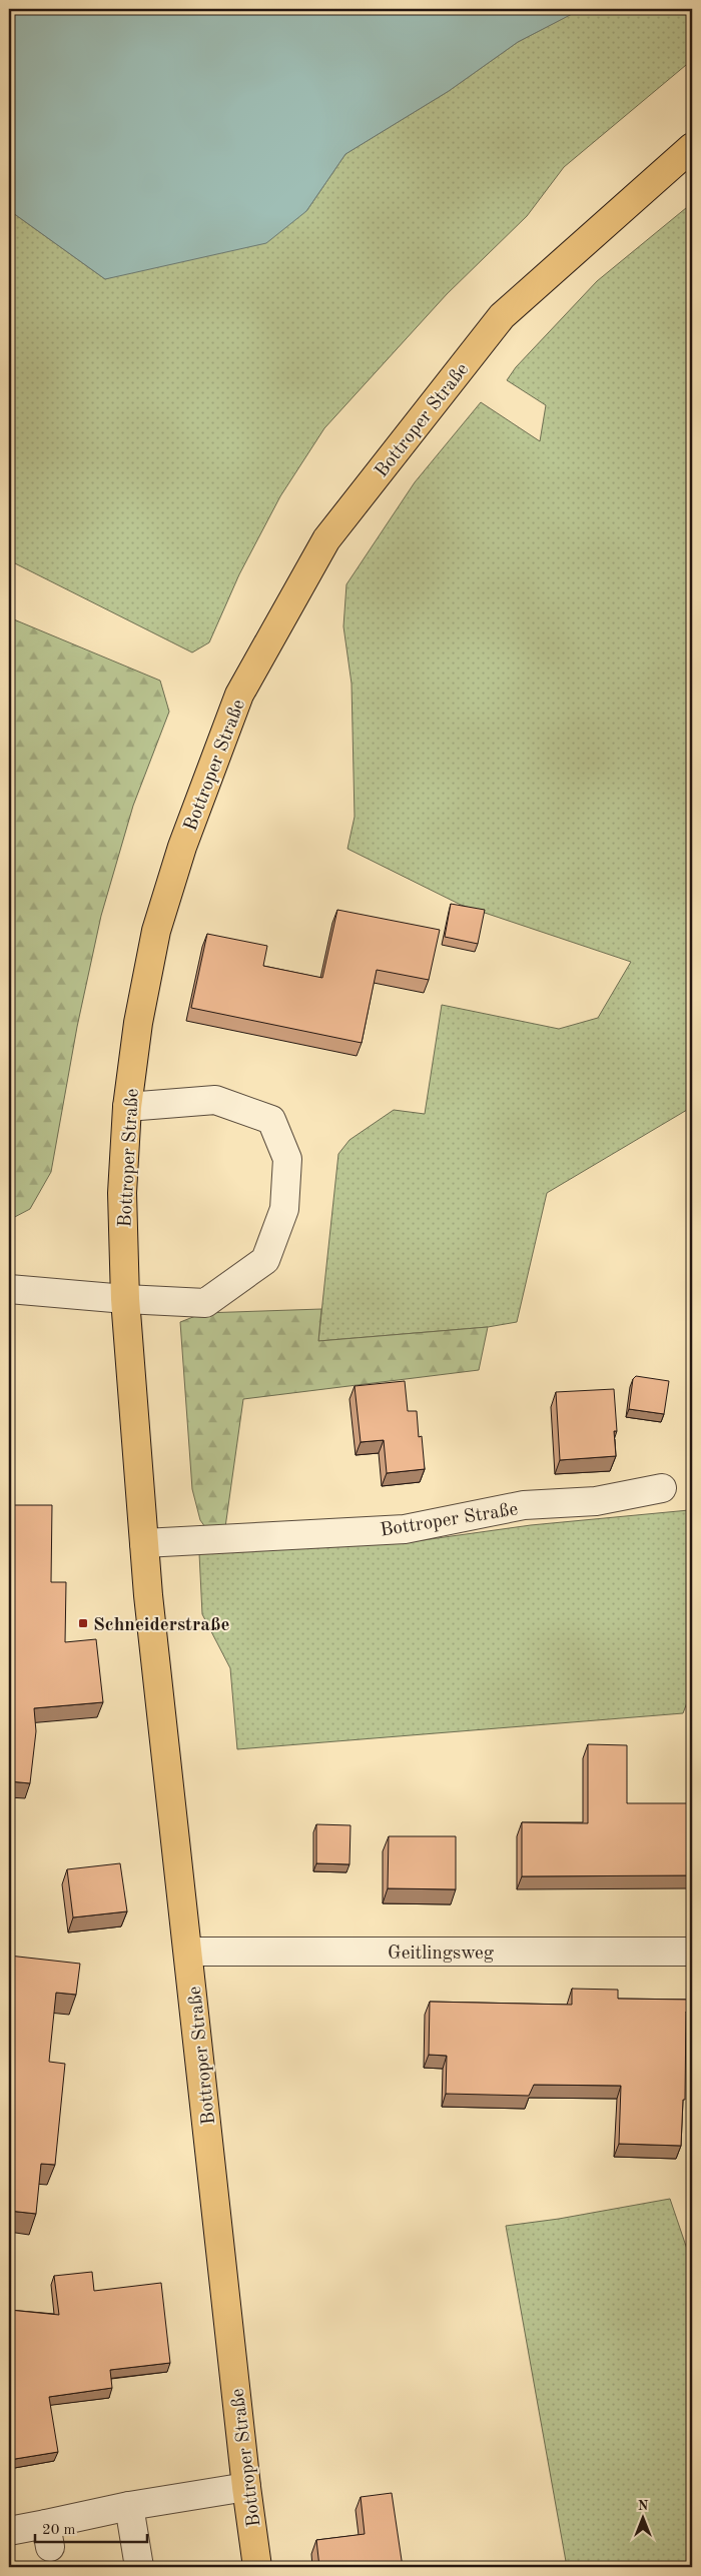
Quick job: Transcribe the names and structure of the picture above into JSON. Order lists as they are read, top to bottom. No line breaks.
{"streets":{"main road":["Bottroper Straße"],"street":["Geitlingsweg"]},"crossings":[["Bottroper Straße","Geitlingsweg"]],"places":{"transit":["Schneiderstraße"]},"scale_bar":"20 m","north":"top"}
